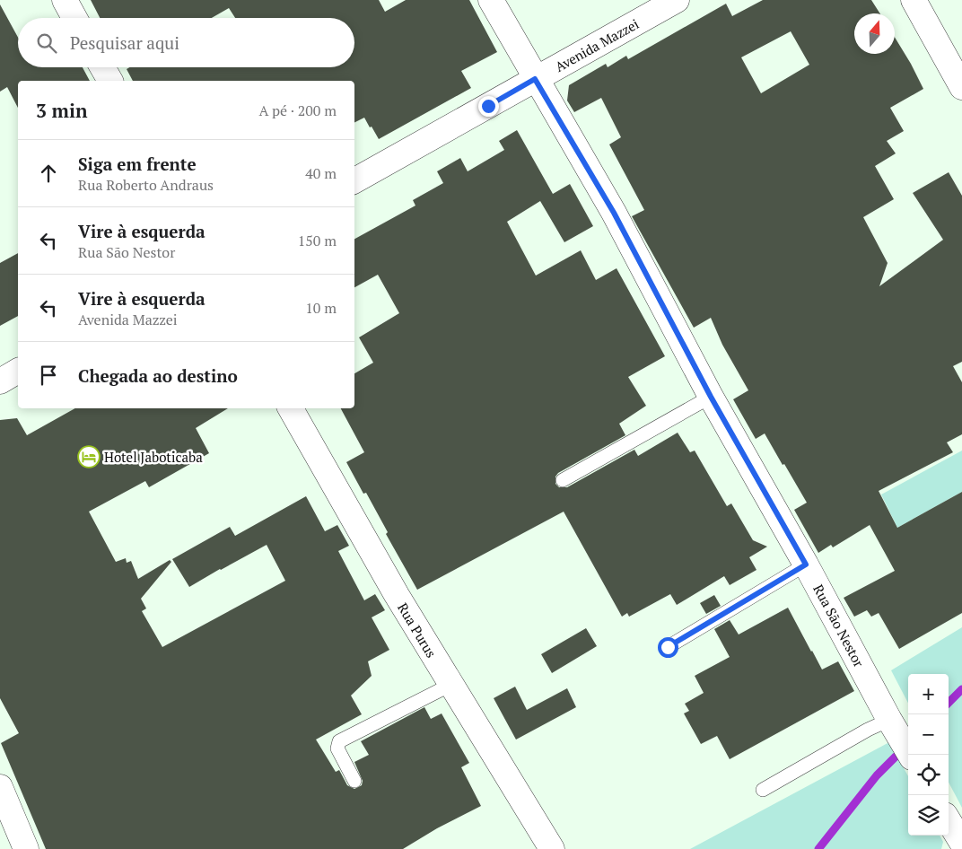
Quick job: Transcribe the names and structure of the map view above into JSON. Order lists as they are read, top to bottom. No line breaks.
{"streets":{"street":["Avenida Mazzei","Rua São Nestor","Rua Purus"]},"crossings":[["Avenida Mazzei","Rua São Nestor"]],"places":{"hotel":["Hotel Jaboticaba"]},"north":"top","page":{"search":"Pesquisar aqui","heading":["3 min","A pé · 200 m"],"list":[["Siga em frente","Rua Roberto Andraus","40 m"],["Vire à esquerda","Rua São Nestor","150 m"],["Vire à esquerda","Avenida Mazzei","10 m"],"Chegada ao destino"],"map_buttons":["+","−"]}}
